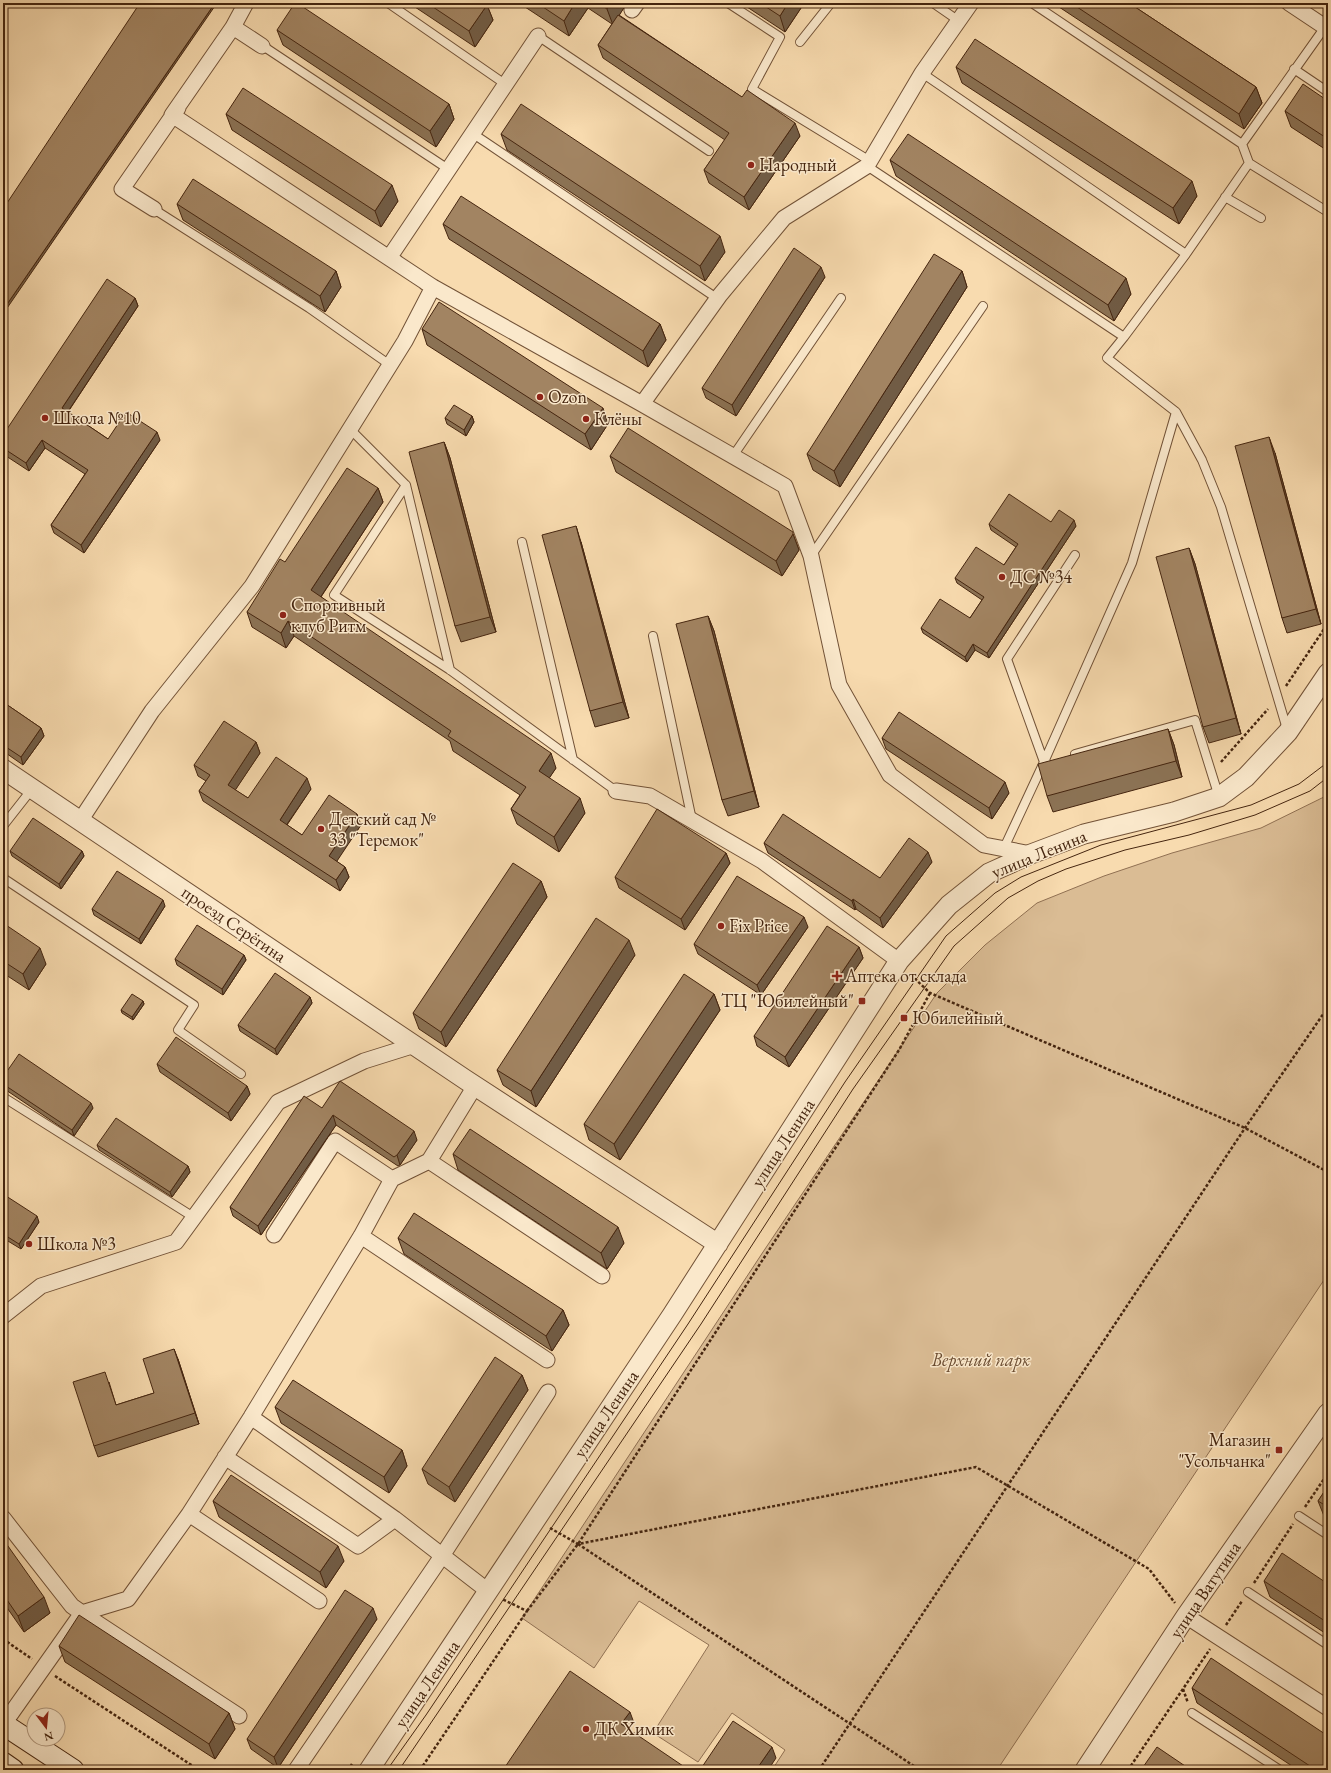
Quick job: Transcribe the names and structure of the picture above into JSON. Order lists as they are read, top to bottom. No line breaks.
{"streets":{"street":["улица Ленина","проезд Серёгина","улица Ватутина"]},"crossings":[["улица Ленина","проезд Серёгина"]],"parks":["Верхний парк"],"places":{"other":["Народный","Ozon","Школа №10","Клёны","ДС №34","Спортивный клуб Ритм","Детский сад № 33 \"Теремок\"","Fix Price","Школа №3","ДК Химик"],"health":["Аптека от склада"],"transit":["ТЦ \"Юбилейный\"","Юбилейный","Магазин \"Усольчанка\""]},"north":"bottom"}
